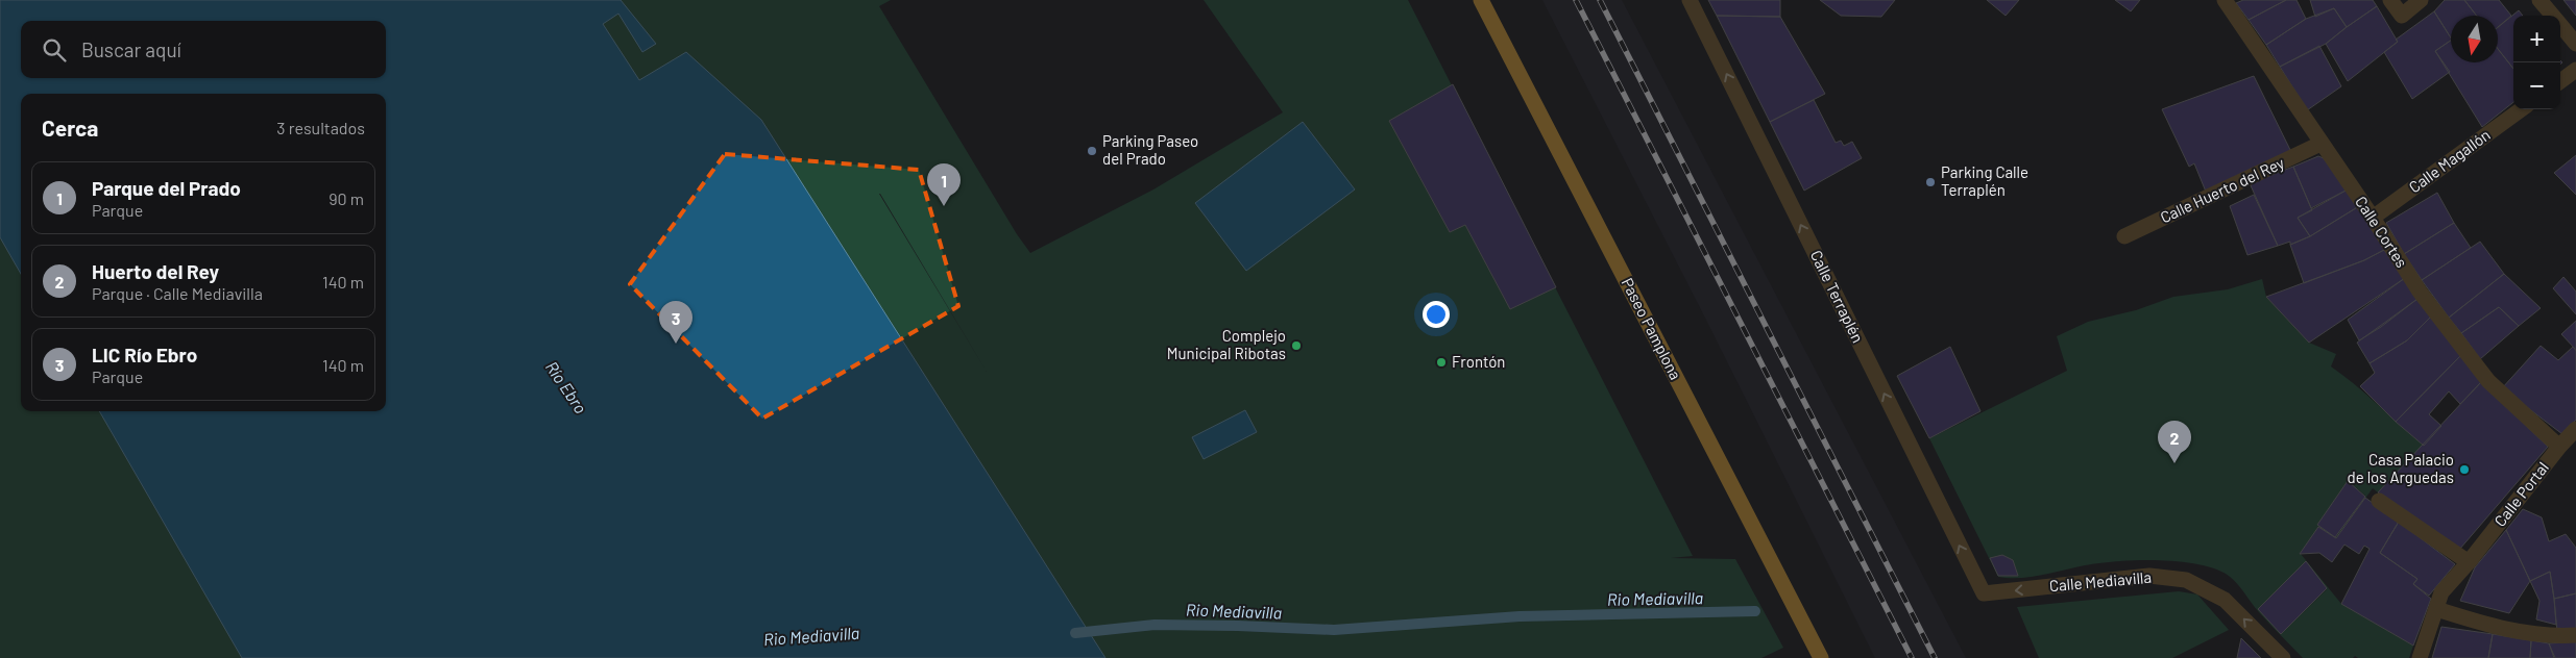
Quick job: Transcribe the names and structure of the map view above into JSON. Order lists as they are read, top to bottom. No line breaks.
{"streets":{"main road":["Paseo Pamplona"],"street":["Calle Magallón","Calle Huerto del Rey","Calle Cortes","Calle Terraplén","Calle Portal","Calle Mediavilla"]},"crossings":[["Calle Magallón","Calle Cortes"],["Calle Huerto del Rey","Calle Cortes"],["Calle Cortes","Calle Portal"],["Calle Terraplén","Calle Mediavilla"]],"one_way":["Calle Terraplén","Calle Mediavilla"],"water":["Río Ebro","Rio Mediavilla"],"places":["Parking Paseo del Prado","Parking Calle Terraplén","Complejo Municipal Ribotas","Frontón","Casa Palacio de los Arguedas"],"north":"bottom","page":{"map_buttons":["+","−"],"search":"Buscar aquí","heading":["Cerca","3 resultados"],"list":[{"mark":"1","name":"Parque del Prado","note":"Parque","value":"90 m"},{"mark":"2","name":"Huerto del Rey","note":"Parque · Calle Mediavilla","value":"140 m"},{"mark":"3","name":"LIC Río Ebro","note":"Parque","value":"140 m"}],"pins":["1","3","2"]}}
